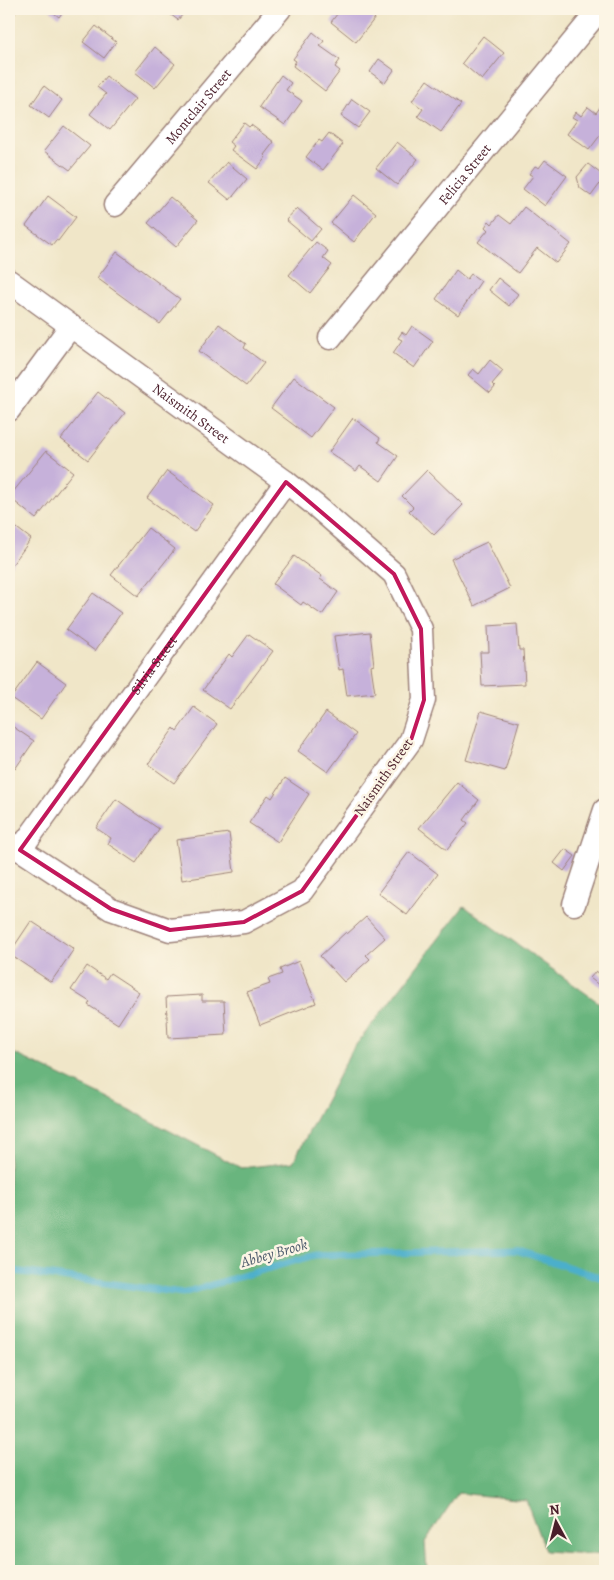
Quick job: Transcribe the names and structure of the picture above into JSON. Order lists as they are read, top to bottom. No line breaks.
{"streets":{"street":["Montclair Street","Felicia Street","Naismith Street","Silvia Street"]},"crossings":[["Naismith Street","Silvia Street"]],"water":["Abbey Brook"],"north":"top"}
